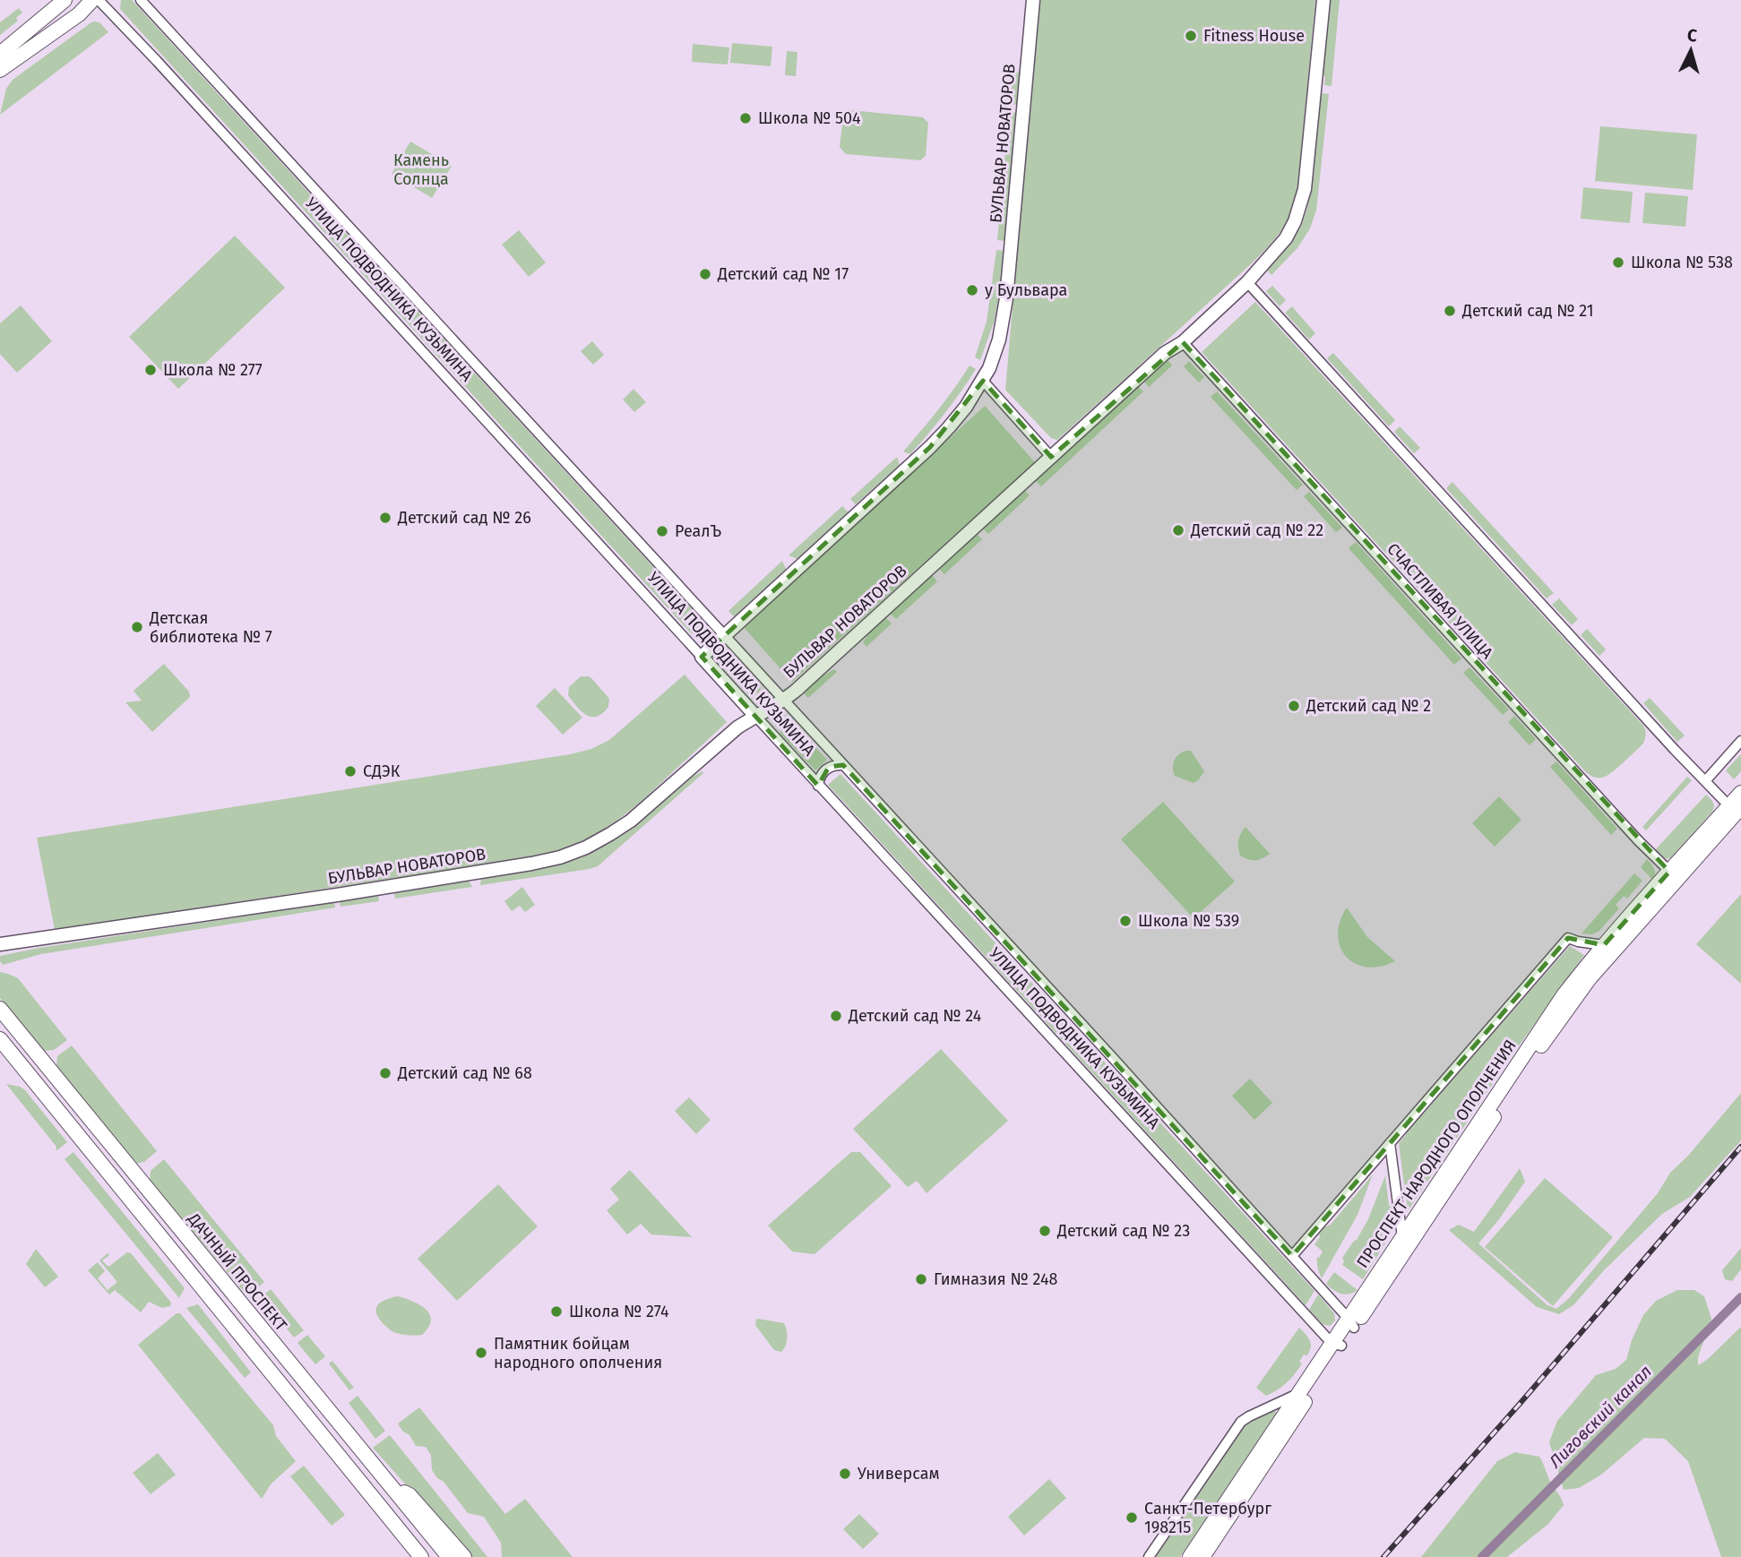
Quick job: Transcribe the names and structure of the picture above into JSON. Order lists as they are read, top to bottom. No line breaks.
{"streets":{"main road":["ПРОСПЕКТ НАРОДНОГО ОПОЛЧЕНИЯ","ДАЧНЫЙ ПРОСПЕКТ"],"street":["БУЛЬВАР НОВАТОРОВ","УЛИЦА ПОДВОДНИКА КУЗЬМИНА","СЧАСТЛИВАЯ УЛИЦА"]},"crossings":[["БУЛЬВАР НОВАТОРОВ","УЛИЦА ПОДВОДНИКА КУЗЬМИНА"],["БУЛЬВАР НОВАТОРОВ","СЧАСТЛИВАЯ УЛИЦА"],["УЛИЦА ПОДВОДНИКА КУЗЬМИНА","ПРОСПЕКТ НАРОДНОГО ОПОЛЧЕНИЯ"],["СЧАСТЛИВАЯ УЛИЦА","ПРОСПЕКТ НАРОДНОГО ОПОЛЧЕНИЯ"]],"water":["Лиговский канал"],"parks":["Камень Солнца"],"places":["Fitness House","Школа № 504","Школа № 538","Детский сад № 17","у Бульвара","Детский сад № 21","Школа № 277","Детский сад № 26","Детский сад № 22","РеалЪ","Детская библиотека № 7","Детский сад № 2","СДЭК","Школа № 539","Детский сад № 24","Детский сад № 68","Детский сад № 23","Гимназия № 248","Школа № 274","Памятник бойцам народного ополчения","Универсам","Санкт-Петербург 198215"],"north":"top"}
